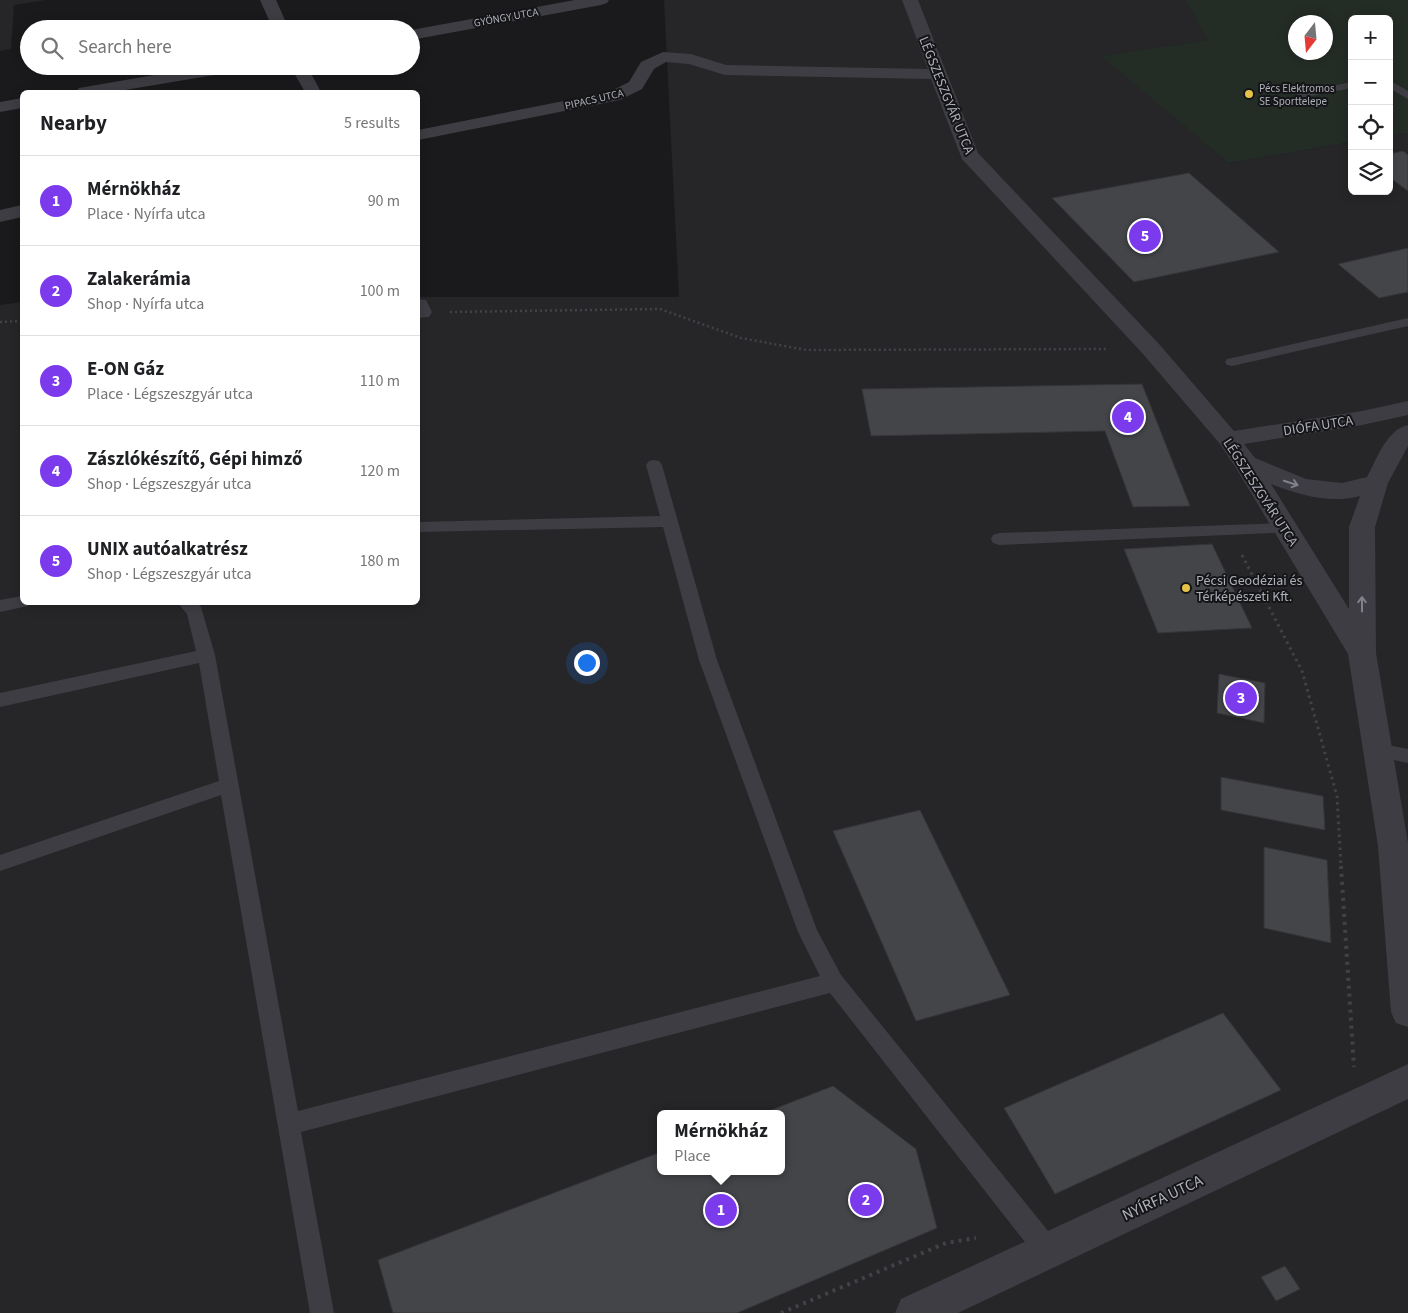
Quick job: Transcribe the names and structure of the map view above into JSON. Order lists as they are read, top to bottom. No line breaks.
{"streets":{"street":["GYÖNGY UTCA","LÉGSZESZGYÁR UTCA","PIPACS UTCA","DIÓFA UTCA","NYÍRFA UTCA"]},"crossings":[["LÉGSZESZGYÁR UTCA","PIPACS UTCA"],["LÉGSZESZGYÁR UTCA","DIÓFA UTCA"]],"places":["Pécs Elektromos SE Sporttelepe","Pécsi Geodéziai és Térképészeti Kft."],"north":"bottom","page":{"map_buttons":["+","−"],"search":"Search here","heading":["Nearby","5 results"],"list":[{"mark":"1","name":"Mérnökház","note":"Place · Nyírfa utca","value":"90 m"},{"mark":"2","name":"Zalakerámia","note":"Shop · Nyírfa utca","value":"100 m"},{"mark":"3","name":"E-ON Gáz","note":"Place · Légszeszgyár utca","value":"110 m"},{"mark":"4","name":"Zászlókészítő, Gépi himző","note":"Shop · Légszeszgyár utca","value":"120 m"},{"mark":"5","name":"UNIX autóalkatrész","note":"Shop · Légszeszgyár utca","value":"180 m"}],"pins":["5","4","3","2","1"],"popup":["Mérnökház","Place"]}}
